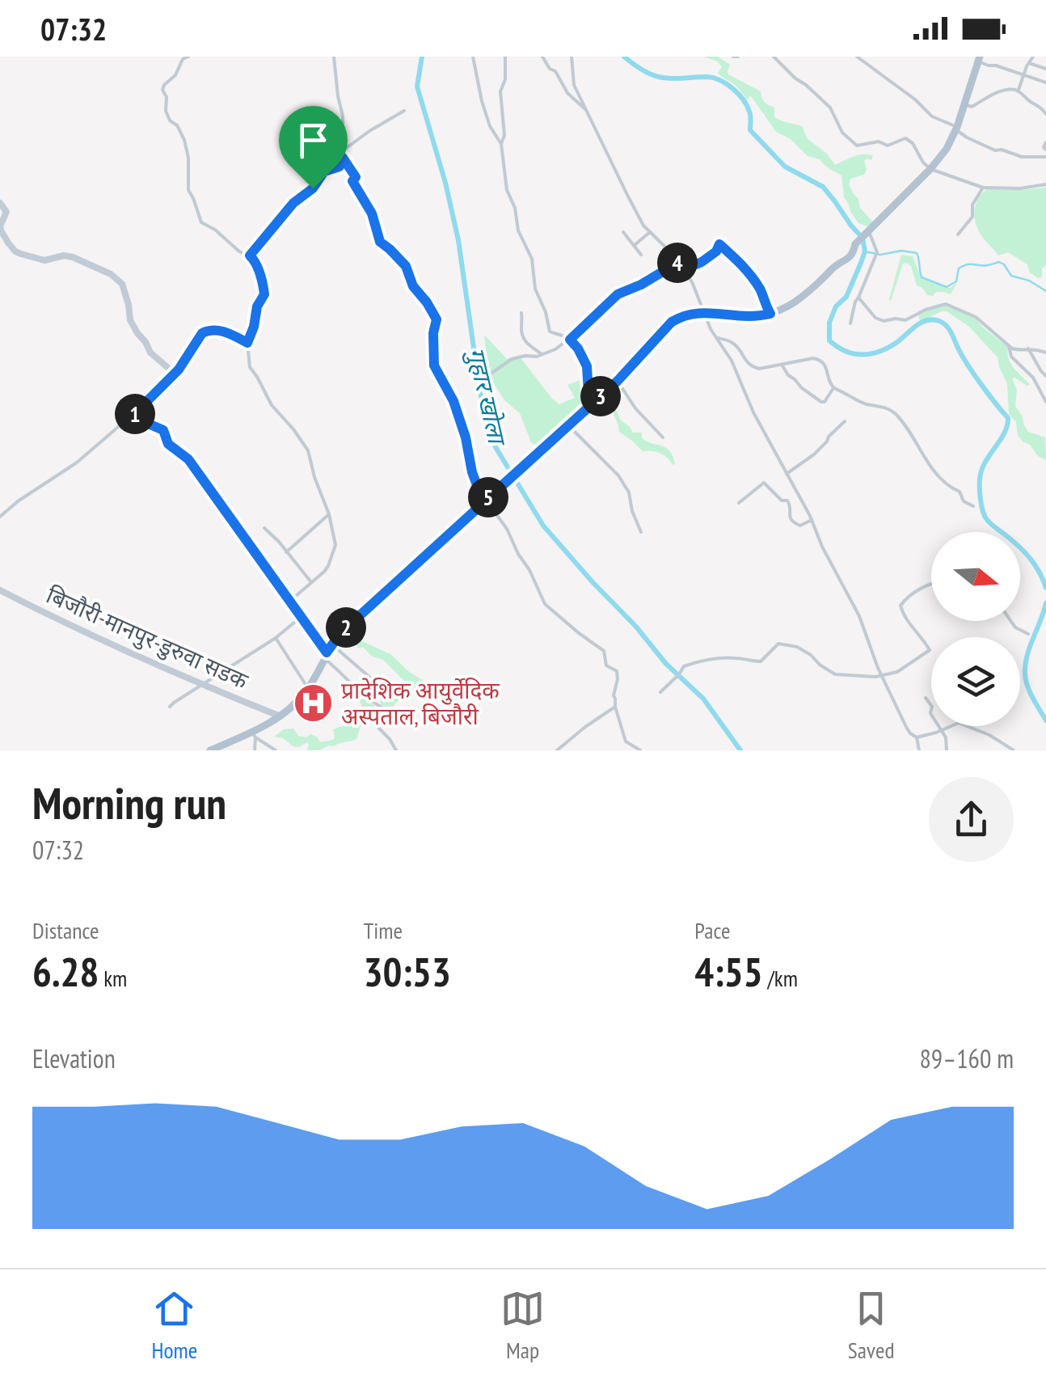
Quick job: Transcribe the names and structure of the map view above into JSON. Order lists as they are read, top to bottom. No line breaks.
{"streets":{"street":["बिजौरी-मानपुर-डुरुवा सडक"]},"water":["गुहार खोला"],"places":{"hospital":["प्रादेशिक आयुर्वेदिक अस्पताल, बिजौरी"]},"north":"right","page":{"status":"07:32","pins":["4","3","1","5","2"],"heading":["Morning run","07:32"],"stats":[["Distance","6.28 km"],["Time","30:53"],["Pace","4:55 /km"]],"chart":["Elevation","89–160 m"],"tabs":["Home","Map","Saved"]}}
